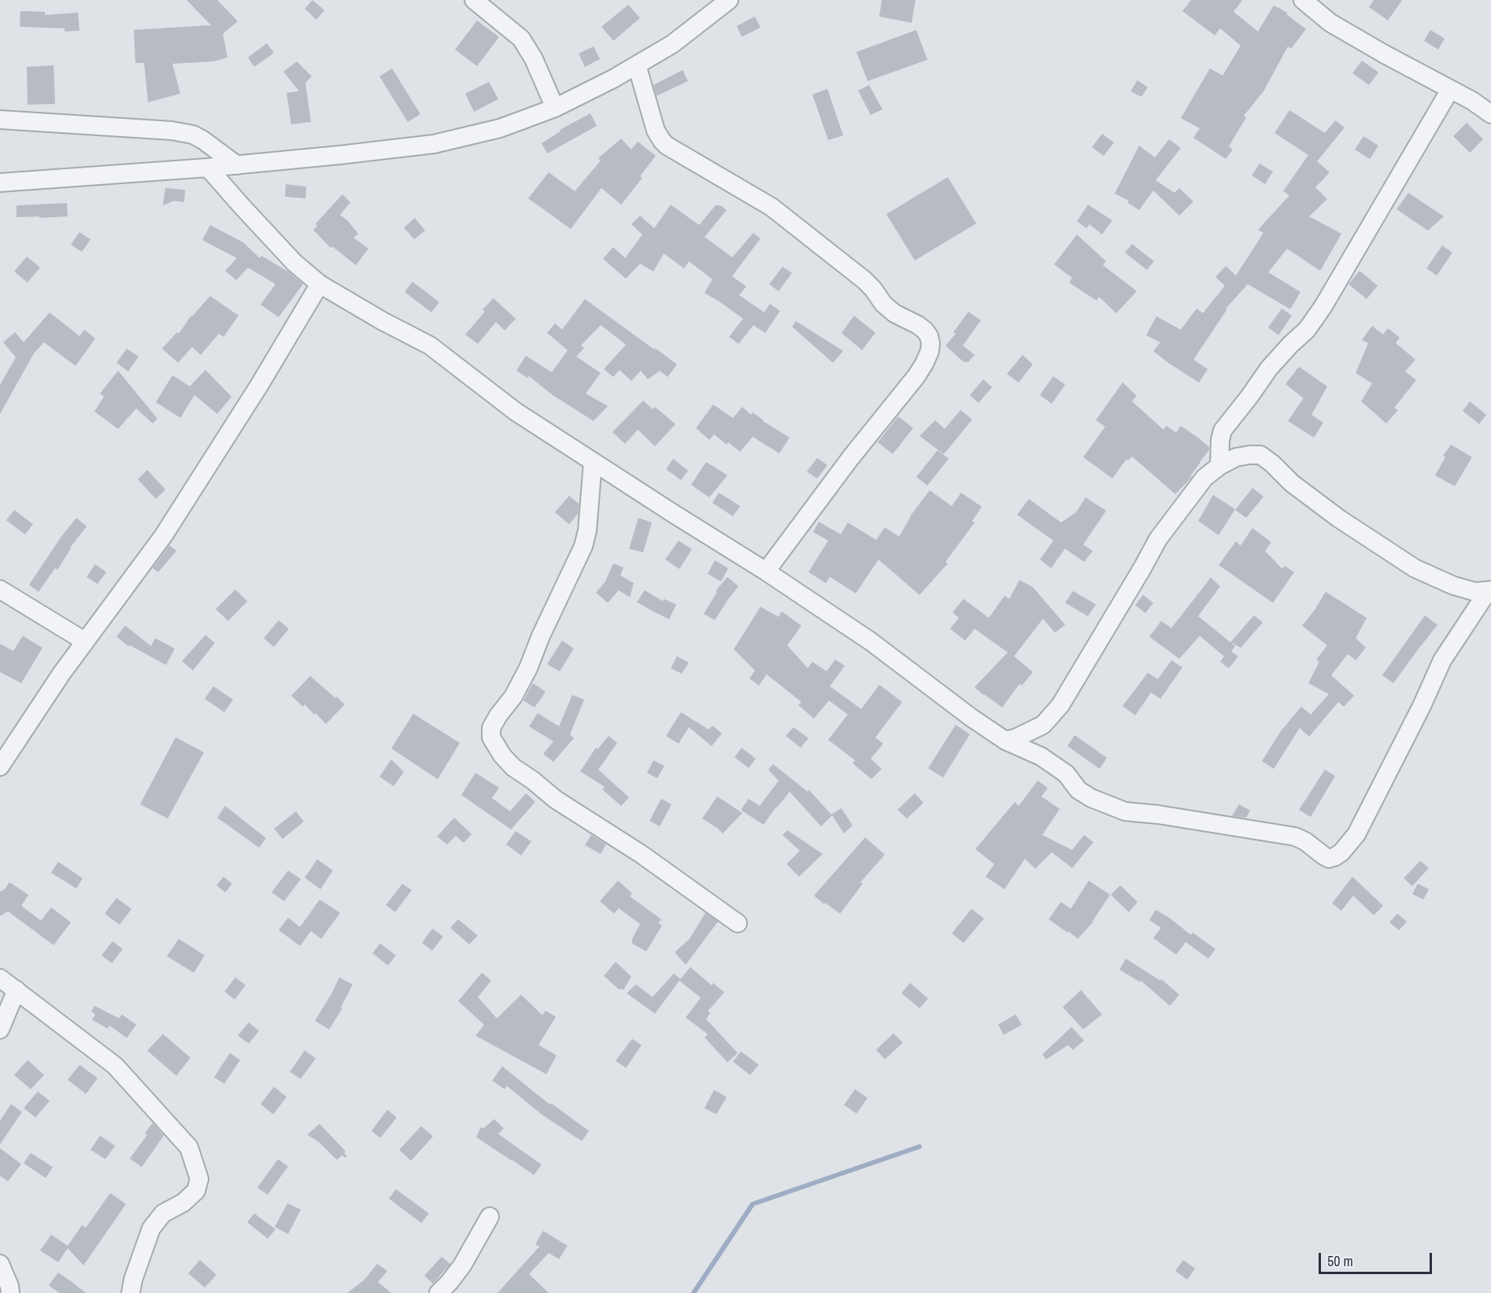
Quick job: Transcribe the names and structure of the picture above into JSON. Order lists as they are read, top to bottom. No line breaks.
{"scale_bar":"50 m"}
